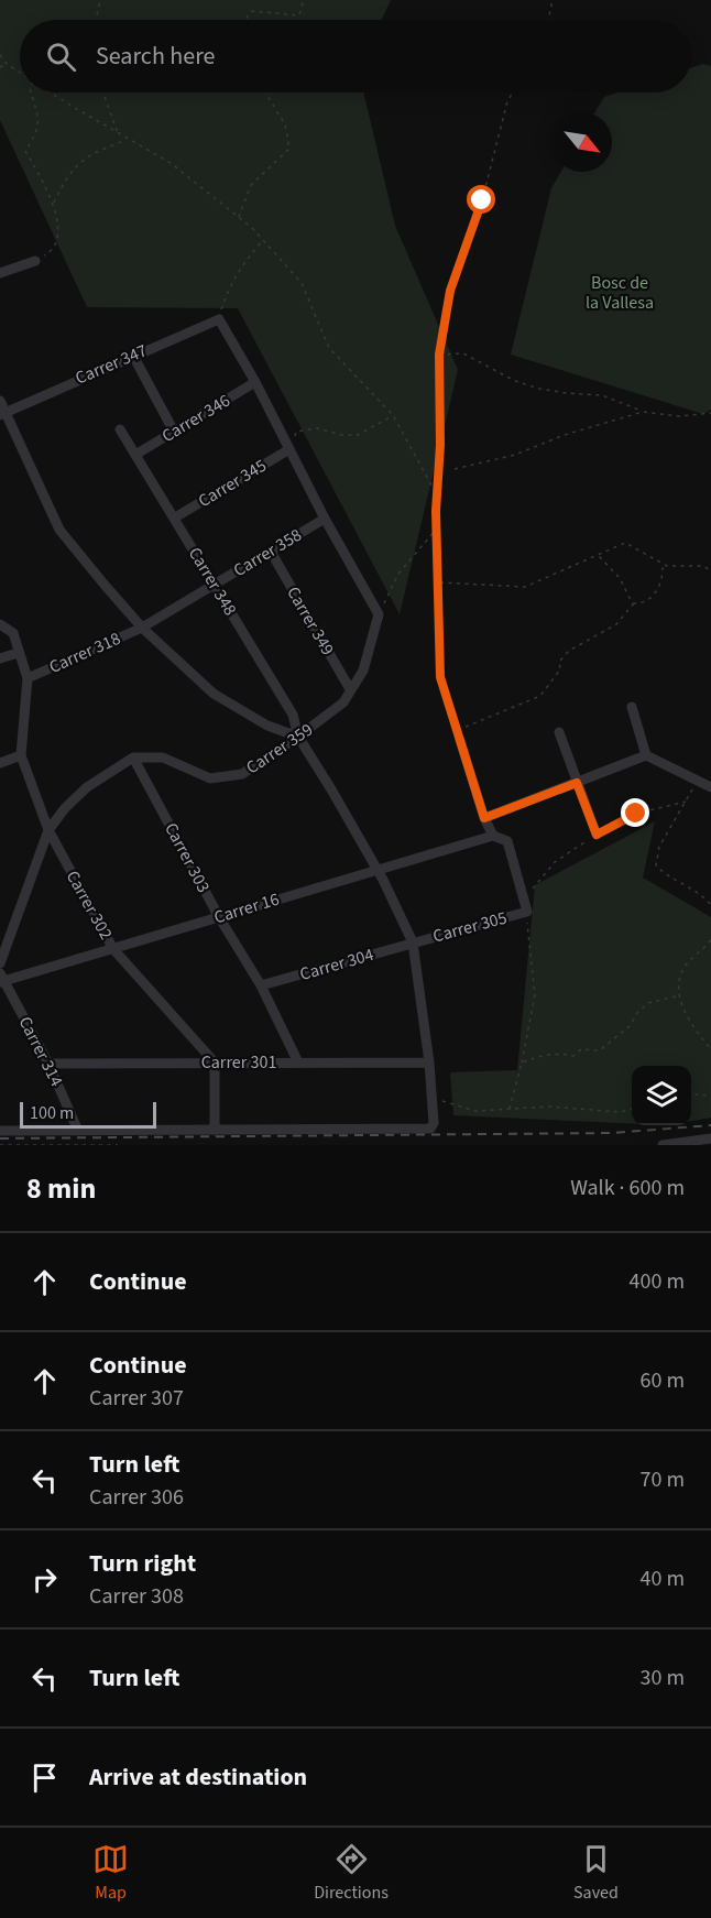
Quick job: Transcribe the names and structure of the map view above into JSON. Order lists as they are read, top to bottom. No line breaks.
{"streets":{"street":["Carrer 347","Carrer 346","Carrer 345","Carrer 358","Carrer 348","Carrer 349","Carrer 318","Carrer 359","Carrer 303","Carrer 302","Carrer 16","Carrer 305","Carrer 304","Carrer 314","Carrer 301"]},"crossings":[["Carrer 346","Carrer 348"],["Carrer 345","Carrer 348"],["Carrer 358","Carrer 348"],["Carrer 358","Carrer 349"],["Carrer 358","Carrer 318"],["Carrer 348","Carrer 359"],["Carrer 348","Carrer 16"],["Carrer 348","Carrer 305"],["Carrer 348","Carrer 304"],["Carrer 348","Carrer 301"],["Carrer 349","Carrer 359"],["Carrer 318","Carrer 302"],["Carrer 359","Carrer 303"],["Carrer 303","Carrer 16"],["Carrer 303","Carrer 304"],["Carrer 303","Carrer 301"],["Carrer 302","Carrer 16"],["Carrer 302","Carrer 301"],["Carrer 16","Carrer 314"],["Carrer 305","Carrer 304"],["Carrer 314","Carrer 301"]],"parks":["Bosc de la Vallesa"],"scale_bar":"100 m","north":"bottom right","page":{"search":"Search here","scale":"100 m","heading":["8 min","Walk · 600 m"],"list":[["Continue","400 m"],["Continue","Carrer 307","60 m"],["Turn left","Carrer 306","70 m"],["Turn right","Carrer 308","40 m"],["Turn left","30 m"],"Arrive at destination"],"nav":["Map","Directions","Saved"]}}
